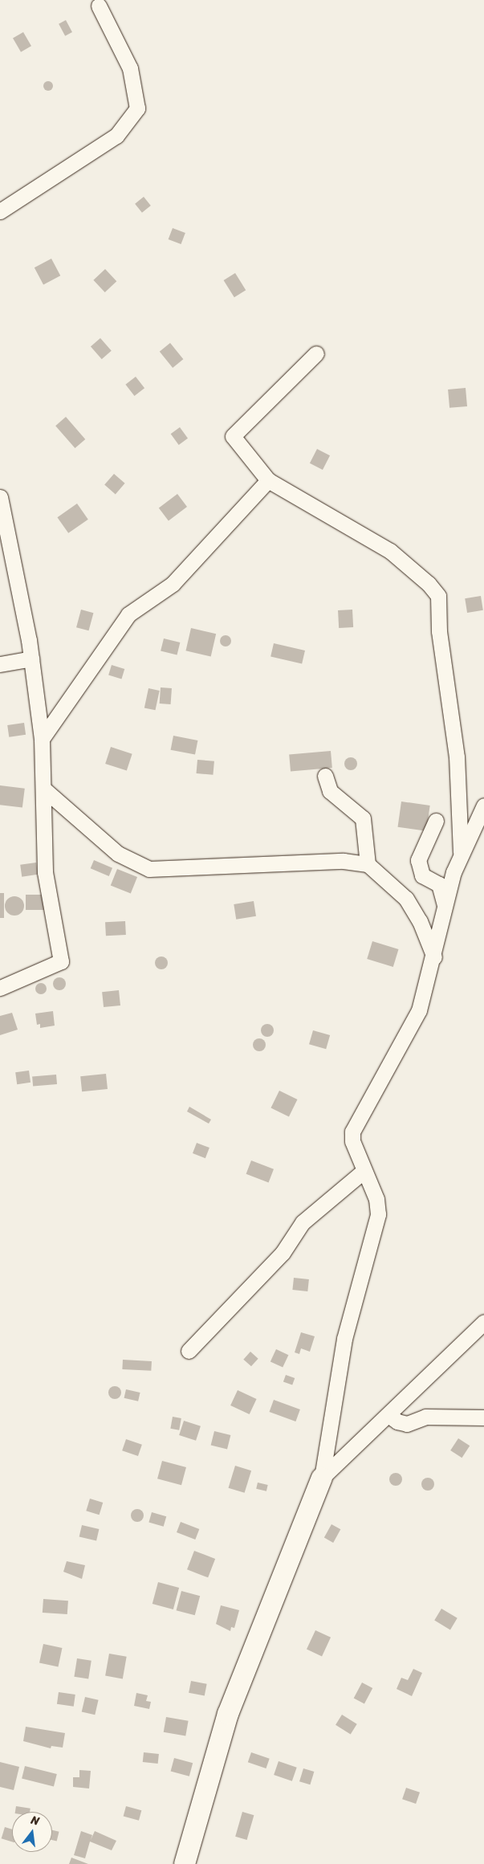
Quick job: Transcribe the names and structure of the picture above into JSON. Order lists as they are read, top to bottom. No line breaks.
{"north":"top"}
